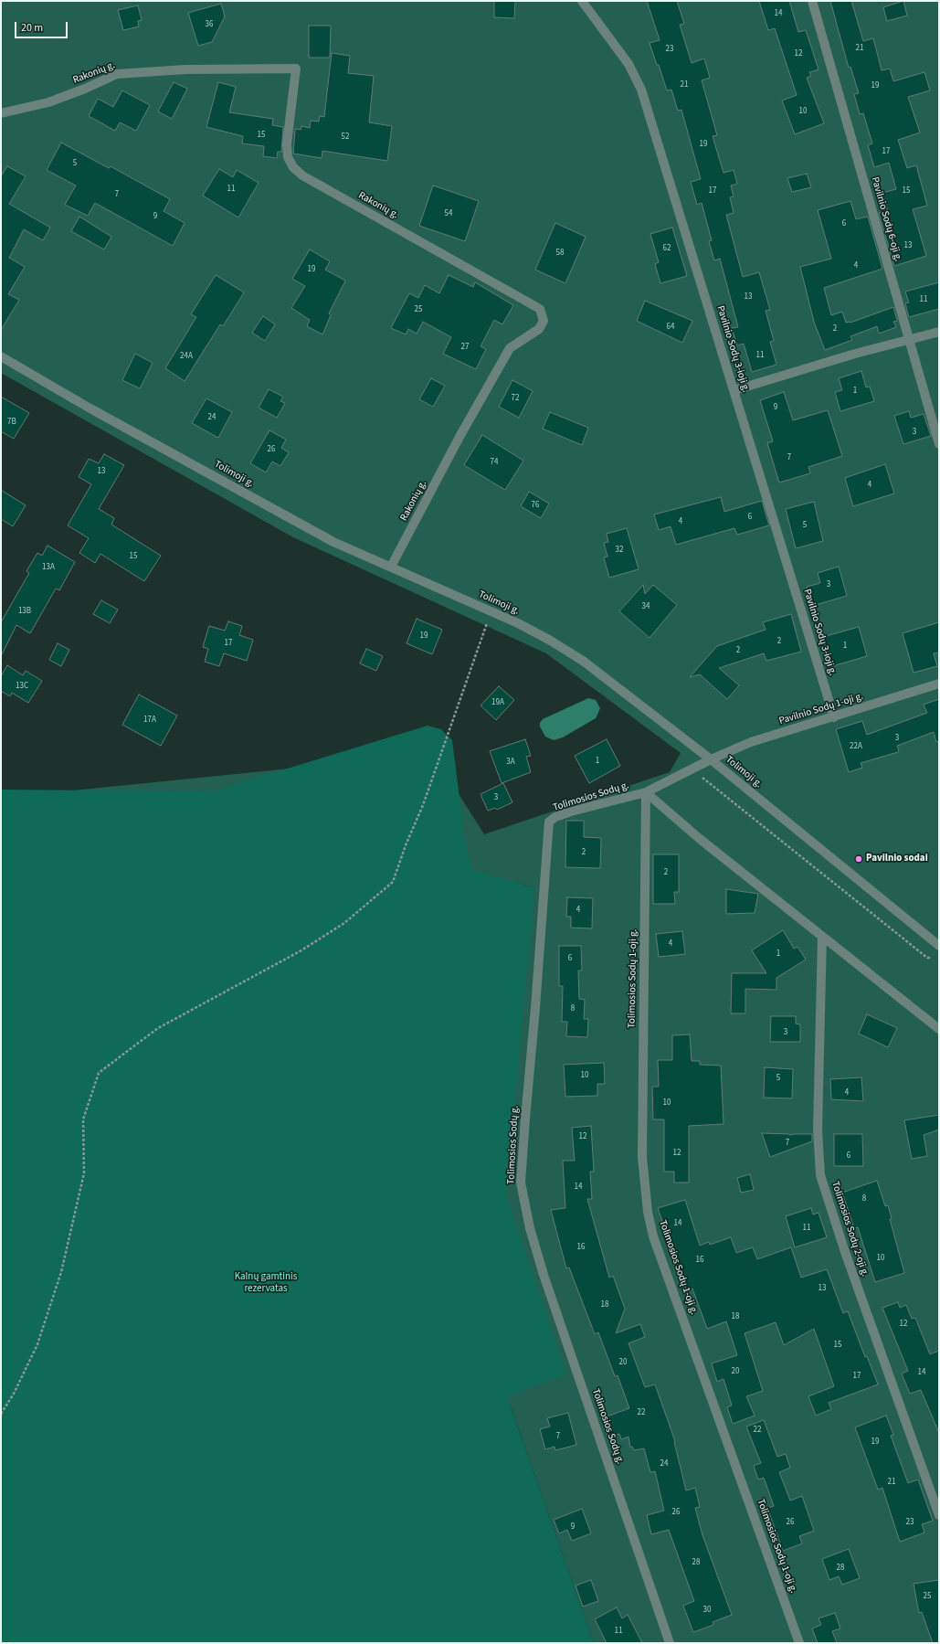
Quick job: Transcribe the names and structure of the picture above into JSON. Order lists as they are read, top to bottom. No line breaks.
{"streets":{"street":["Rakonių g.","Pavilnio Sodų 6-oji g.","Pavilnio Sodų 3-ioji g.","Tolimoji g.","Pavilnio Sodų 1-oji g.","Tolimosios Sodų g.","Tolimosios Sodų 1-oji g.","Tolimosios Sodų 2-oji g."]},"crossings":[["Rakonių g.","Tolimoji g."],["Pavilnio Sodų 3-ioji g.","Pavilnio Sodų 1-oji g."],["Tolimoji g.","Pavilnio Sodų 1-oji g."],["Tolimoji g.","Tolimosios Sodų g."],["Pavilnio Sodų 1-oji g.","Tolimosios Sodų g."],["Tolimosios Sodų g.","Tolimosios Sodų 1-oji g."]],"parks":["Kalnų gamtinis rezervatas"],"places":["Pavilnio sodai"],"house_numbers":["14","36","21","23","12","21","19","10","15","52","19","17","5","11","17","15","7","54","9","6","13","62","58","4","19","13","11","25","64","2","27","11","24A","1","72","9","24","7B","3","26","7","74","13","4","76","6","4","5","32","15","13A","3","34","13B","19","2","17","1","2","13C","19A","17A","3","22A","1","3A","3","2","2","4","4","1","6","8","3","10","5","4","10","12","7","12","6","14","8","14","11","16","10","16","13","18","18","12","15","20","20","14","17","22","22","7","19","24","21","26","26","23","9","28","28","25","30","11"],"scale_bar":"20 m"}
